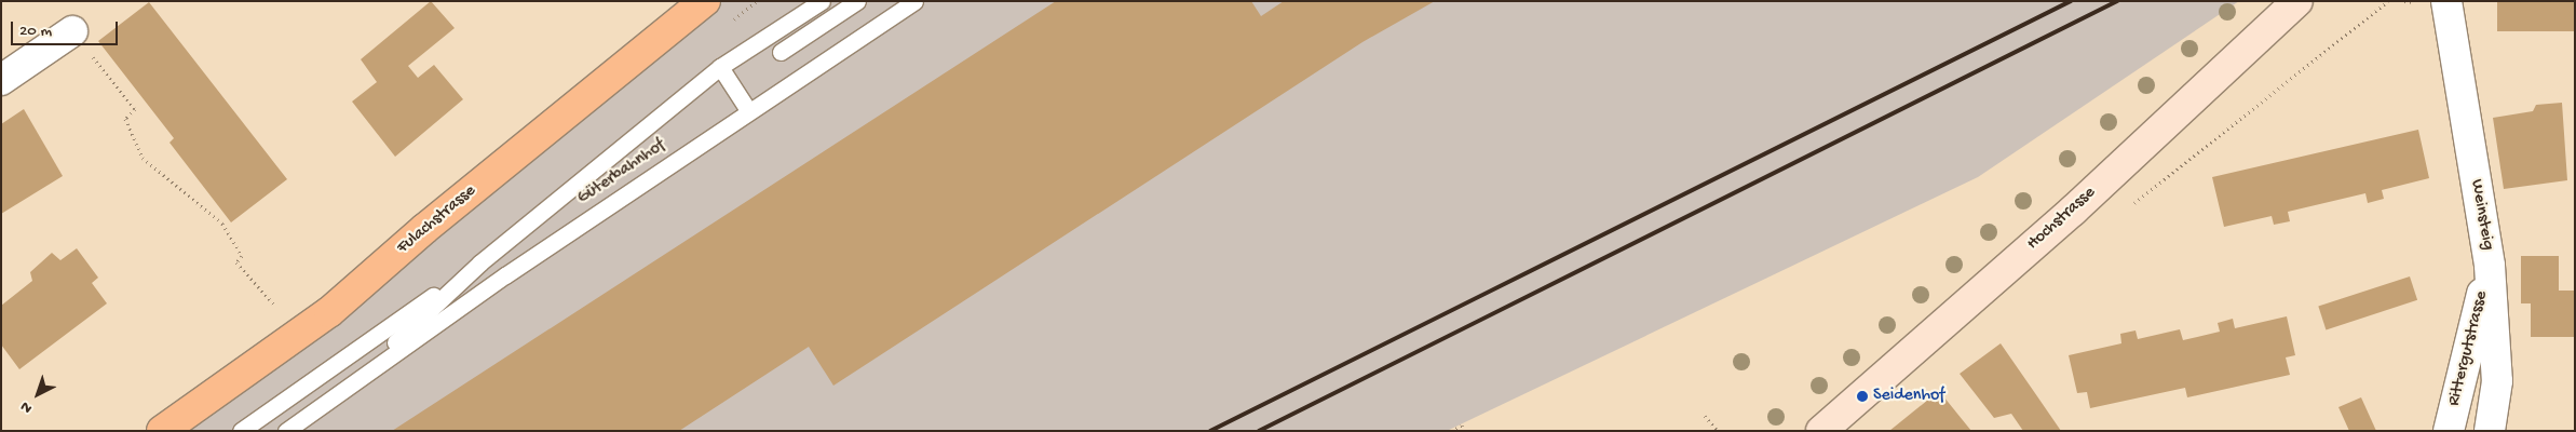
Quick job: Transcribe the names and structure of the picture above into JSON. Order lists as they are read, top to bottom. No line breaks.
{"streets":{"main road":["Fulachstrasse"],"street":["Weinsteig","Hochstrasse","Rittergutstrasse"],"lane":["Güterbahnhof"]},"crossings":[["Weinsteig","Rittergutstrasse"]],"places":["Seidenhof"],"scale_bar":"20 m","north":"bottom left"}
